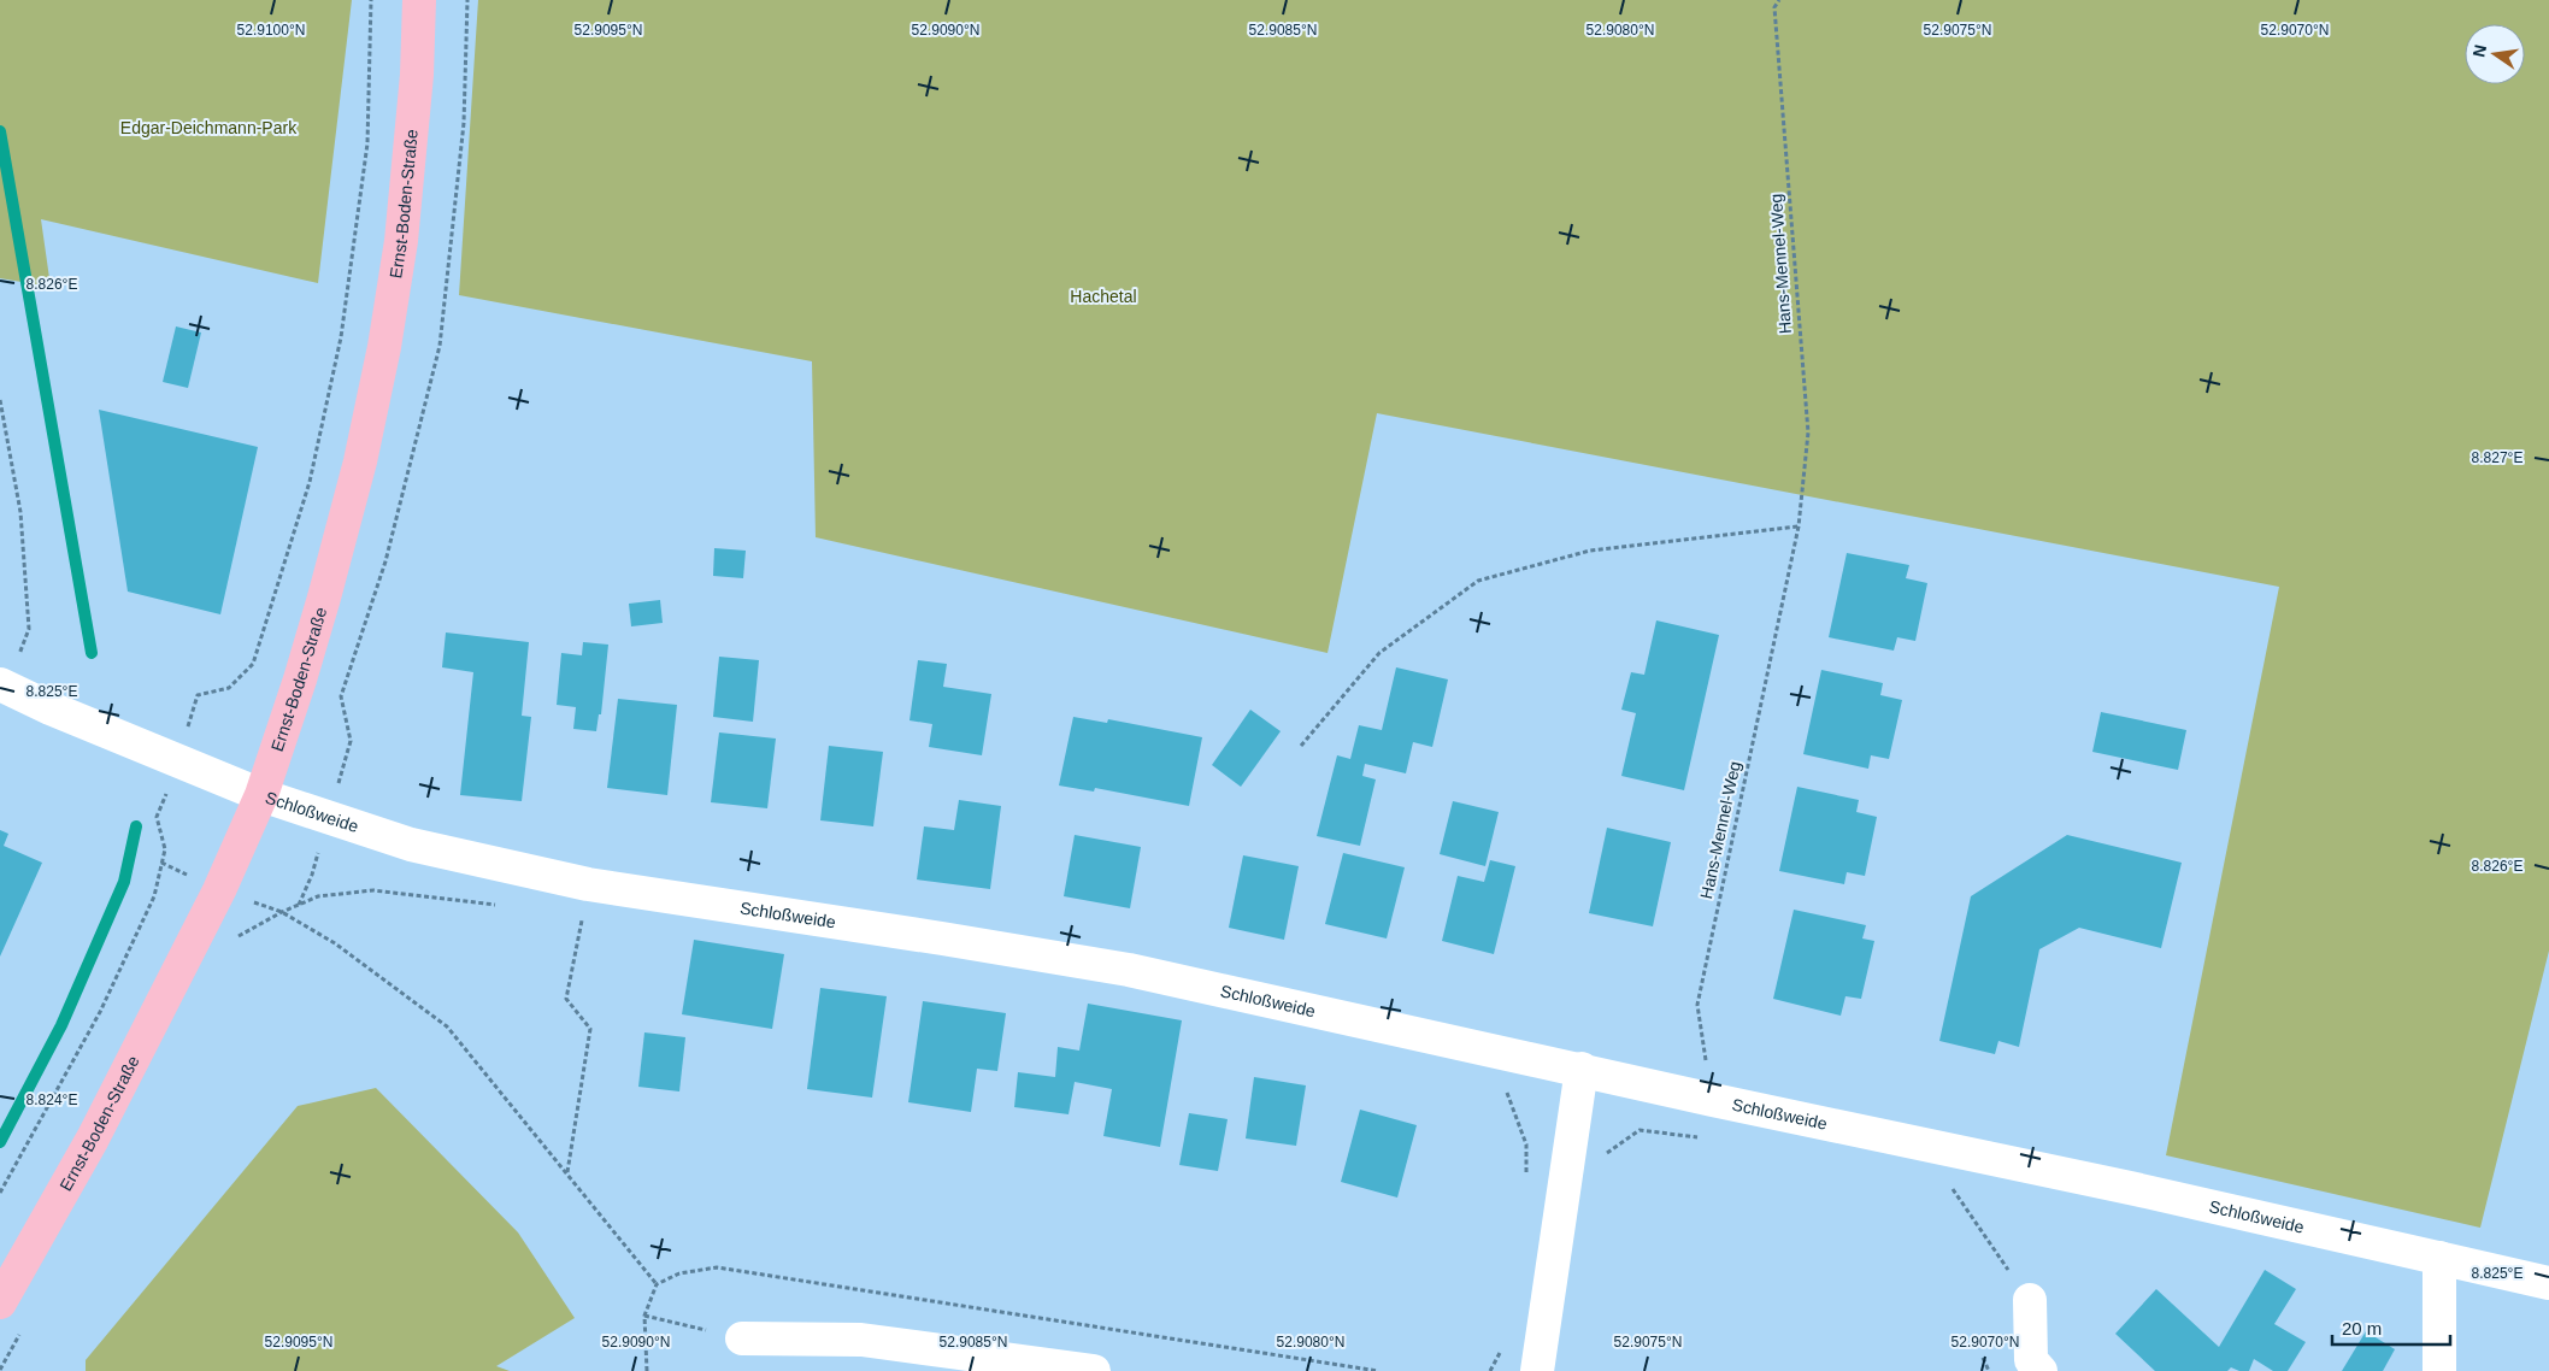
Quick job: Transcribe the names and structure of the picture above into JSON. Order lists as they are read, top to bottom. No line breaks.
{"streets":{"main road":["Ernst-Boden-Straße"],"street":["Schloßweide"],"path":["Hans-Mennel-Weg"]},"crossings":[["Ernst-Boden-Straße","Schloßweide"],["Hans-Mennel-Weg","Schloßweide"]],"parks":["Edgar-Deichmann-Park","Hachetal"],"scale_bar":"20 m","north":"left","coordinates":["52.9100°N","52.9095°N","52.9090°N","52.9085°N","52.9080°N","52.9075°N","52.9070°N","8.826°E","8.827°E","8.825°E","8.824°E"]}
